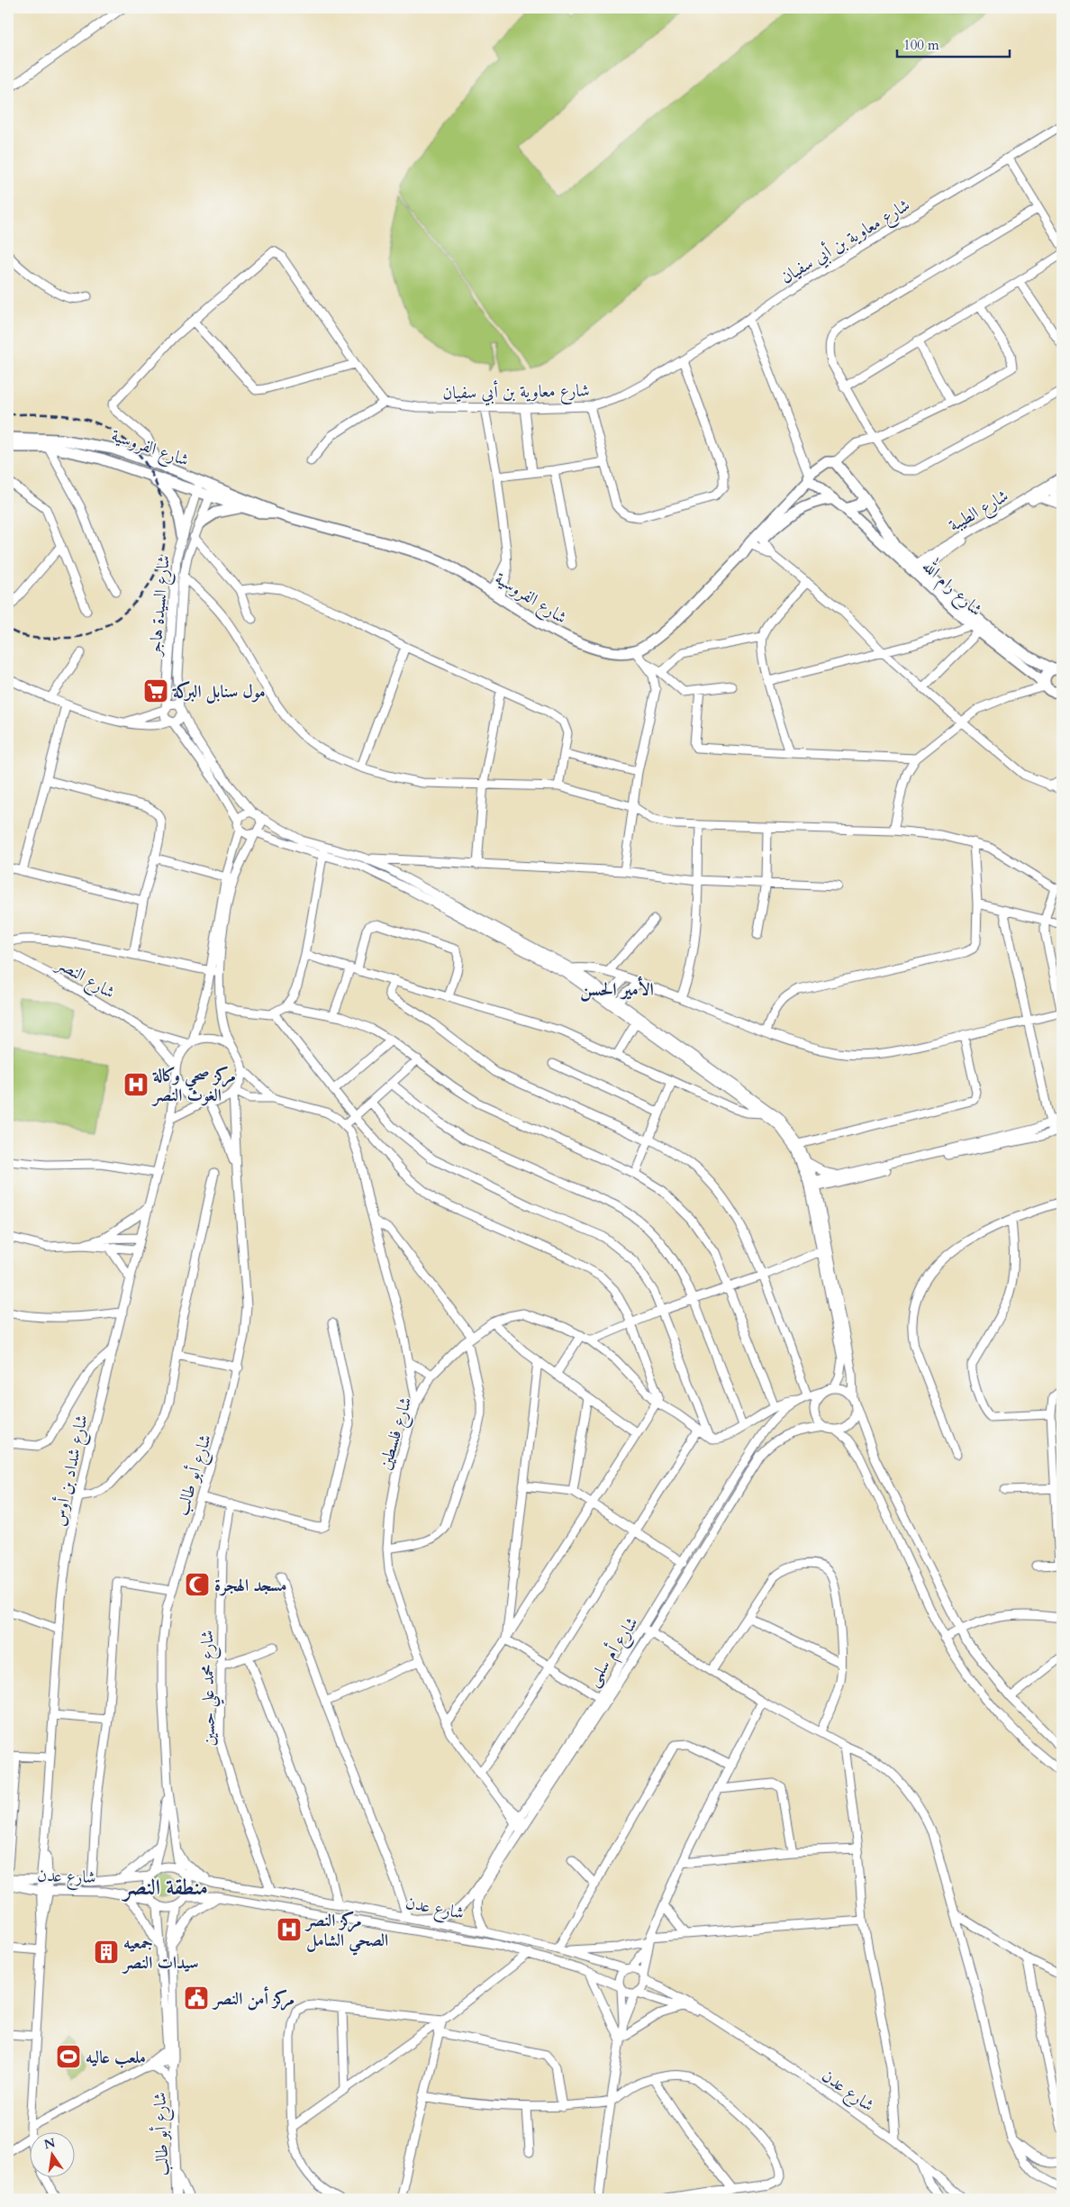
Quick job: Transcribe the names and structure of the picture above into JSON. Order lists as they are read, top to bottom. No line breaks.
{"streets":{"main road":["شارع الفروسية","شارع رام الله"],"street":["شارع معاوية بن أبي سفيان","شارع الطيبة","شارع السيدة هاجر","شارع النصر","شارع فلسطين","شارع شداد بن أوس","شارع أبو طالب","شارع أم سلمى","شارع محمد علي حسين","شارع عدن"]},"crossings":[["شارع الفروسية","شارع السيدة هاجر"],["شارع الطيبة","شارع رام الله"],["شارع النصر","شارع شداد بن أوس"],["شارع النصر","شارع أبو طالب"],["شارع فلسطين","شارع أم سلمى"],["شارع شداد بن أوس","شارع أبو طالب"],["شارع شداد بن أوس","شارع عدن"],["شارع أبو طالب","شارع عدن"],["شارع أم سلمى","شارع عدن"],["شارع محمد علي حسين","شارع عدن"]],"districts":["الأمير الحسن","منطقة النصر"],"places":{"supermarket":["مول سنابل البركة"],"hospital":["مركز صحي وكالة الغوث النصر","مركز النصر الصحي الشامل"],"mosque":["مسجد الهجرة"],"building":["جمعيه سيدات النصر"],"public building":["مركز أمن النصر"],"sports":["ملعب عاليه"]},"scale_bar":"100 m","north":"top"}
